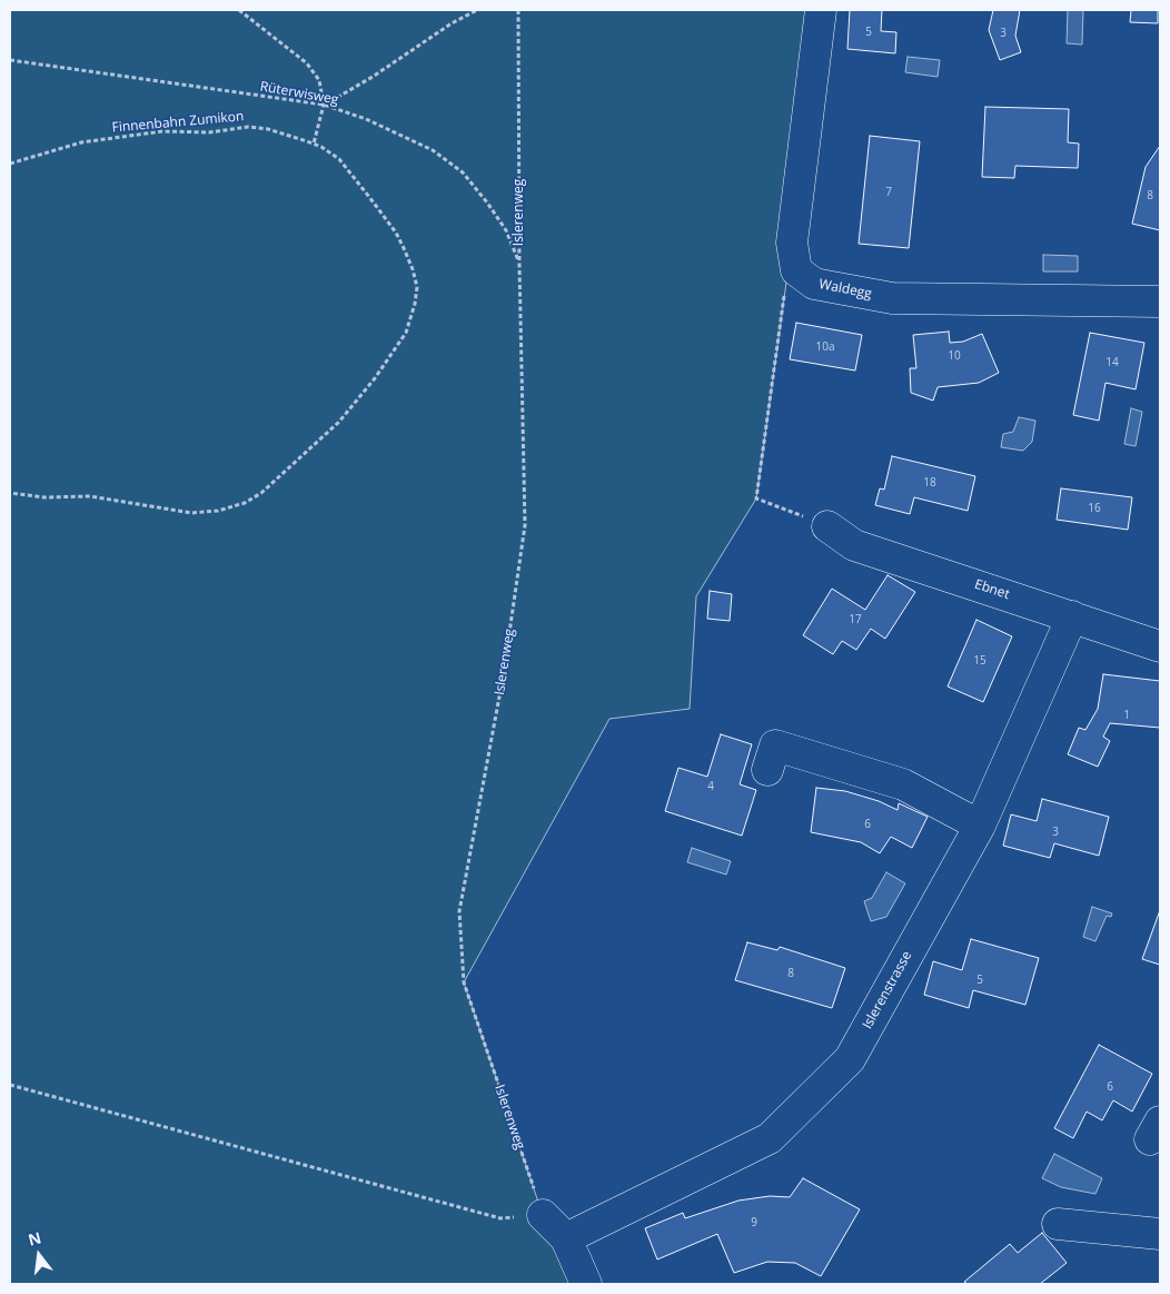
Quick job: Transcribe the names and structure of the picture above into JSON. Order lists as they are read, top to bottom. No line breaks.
{"streets":{"street":["Waldegg","Ebnet","Islerenstrasse"],"path":["Rüterwisweg","Finnenbahn Zumikon","Islerenweg"]},"crossings":[["Rüterwisweg","Islerenweg"],["Ebnet","Islerenstrasse"]],"house_numbers":["5","3","7","8","10a","10","14","18","16","17","15","1","4","6","3","8","5","6","9"],"north":"top"}
